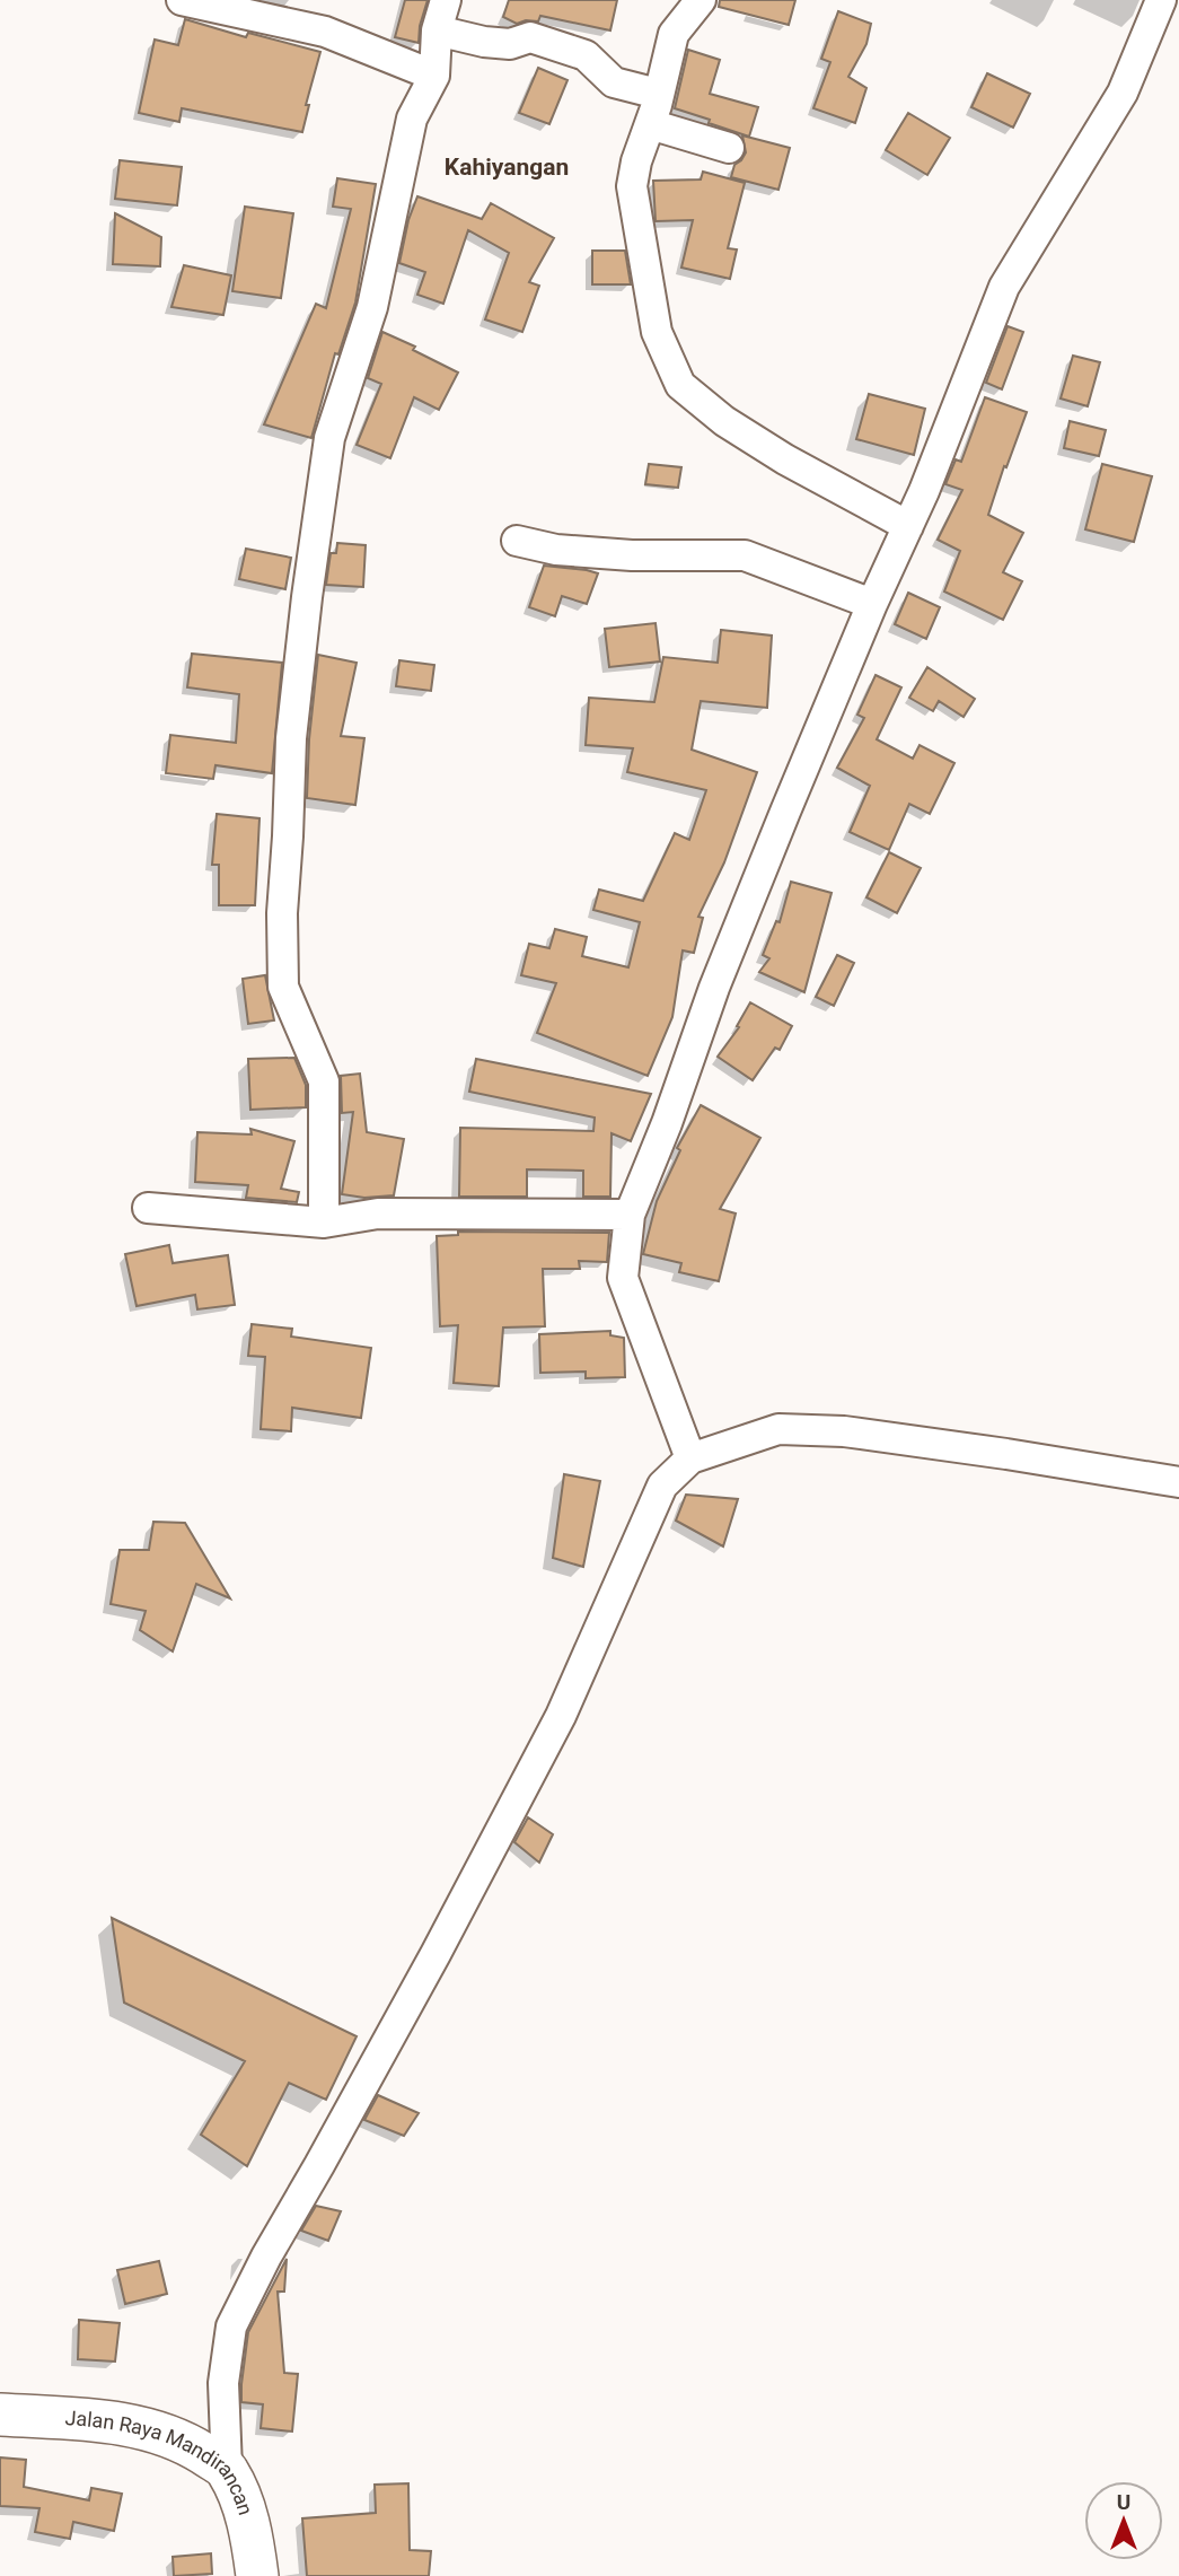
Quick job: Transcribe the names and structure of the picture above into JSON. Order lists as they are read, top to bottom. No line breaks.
{"streets":{"street":["Jalan Raya Mandirancan"]},"districts":["Kahiyangan"],"north":"top"}
